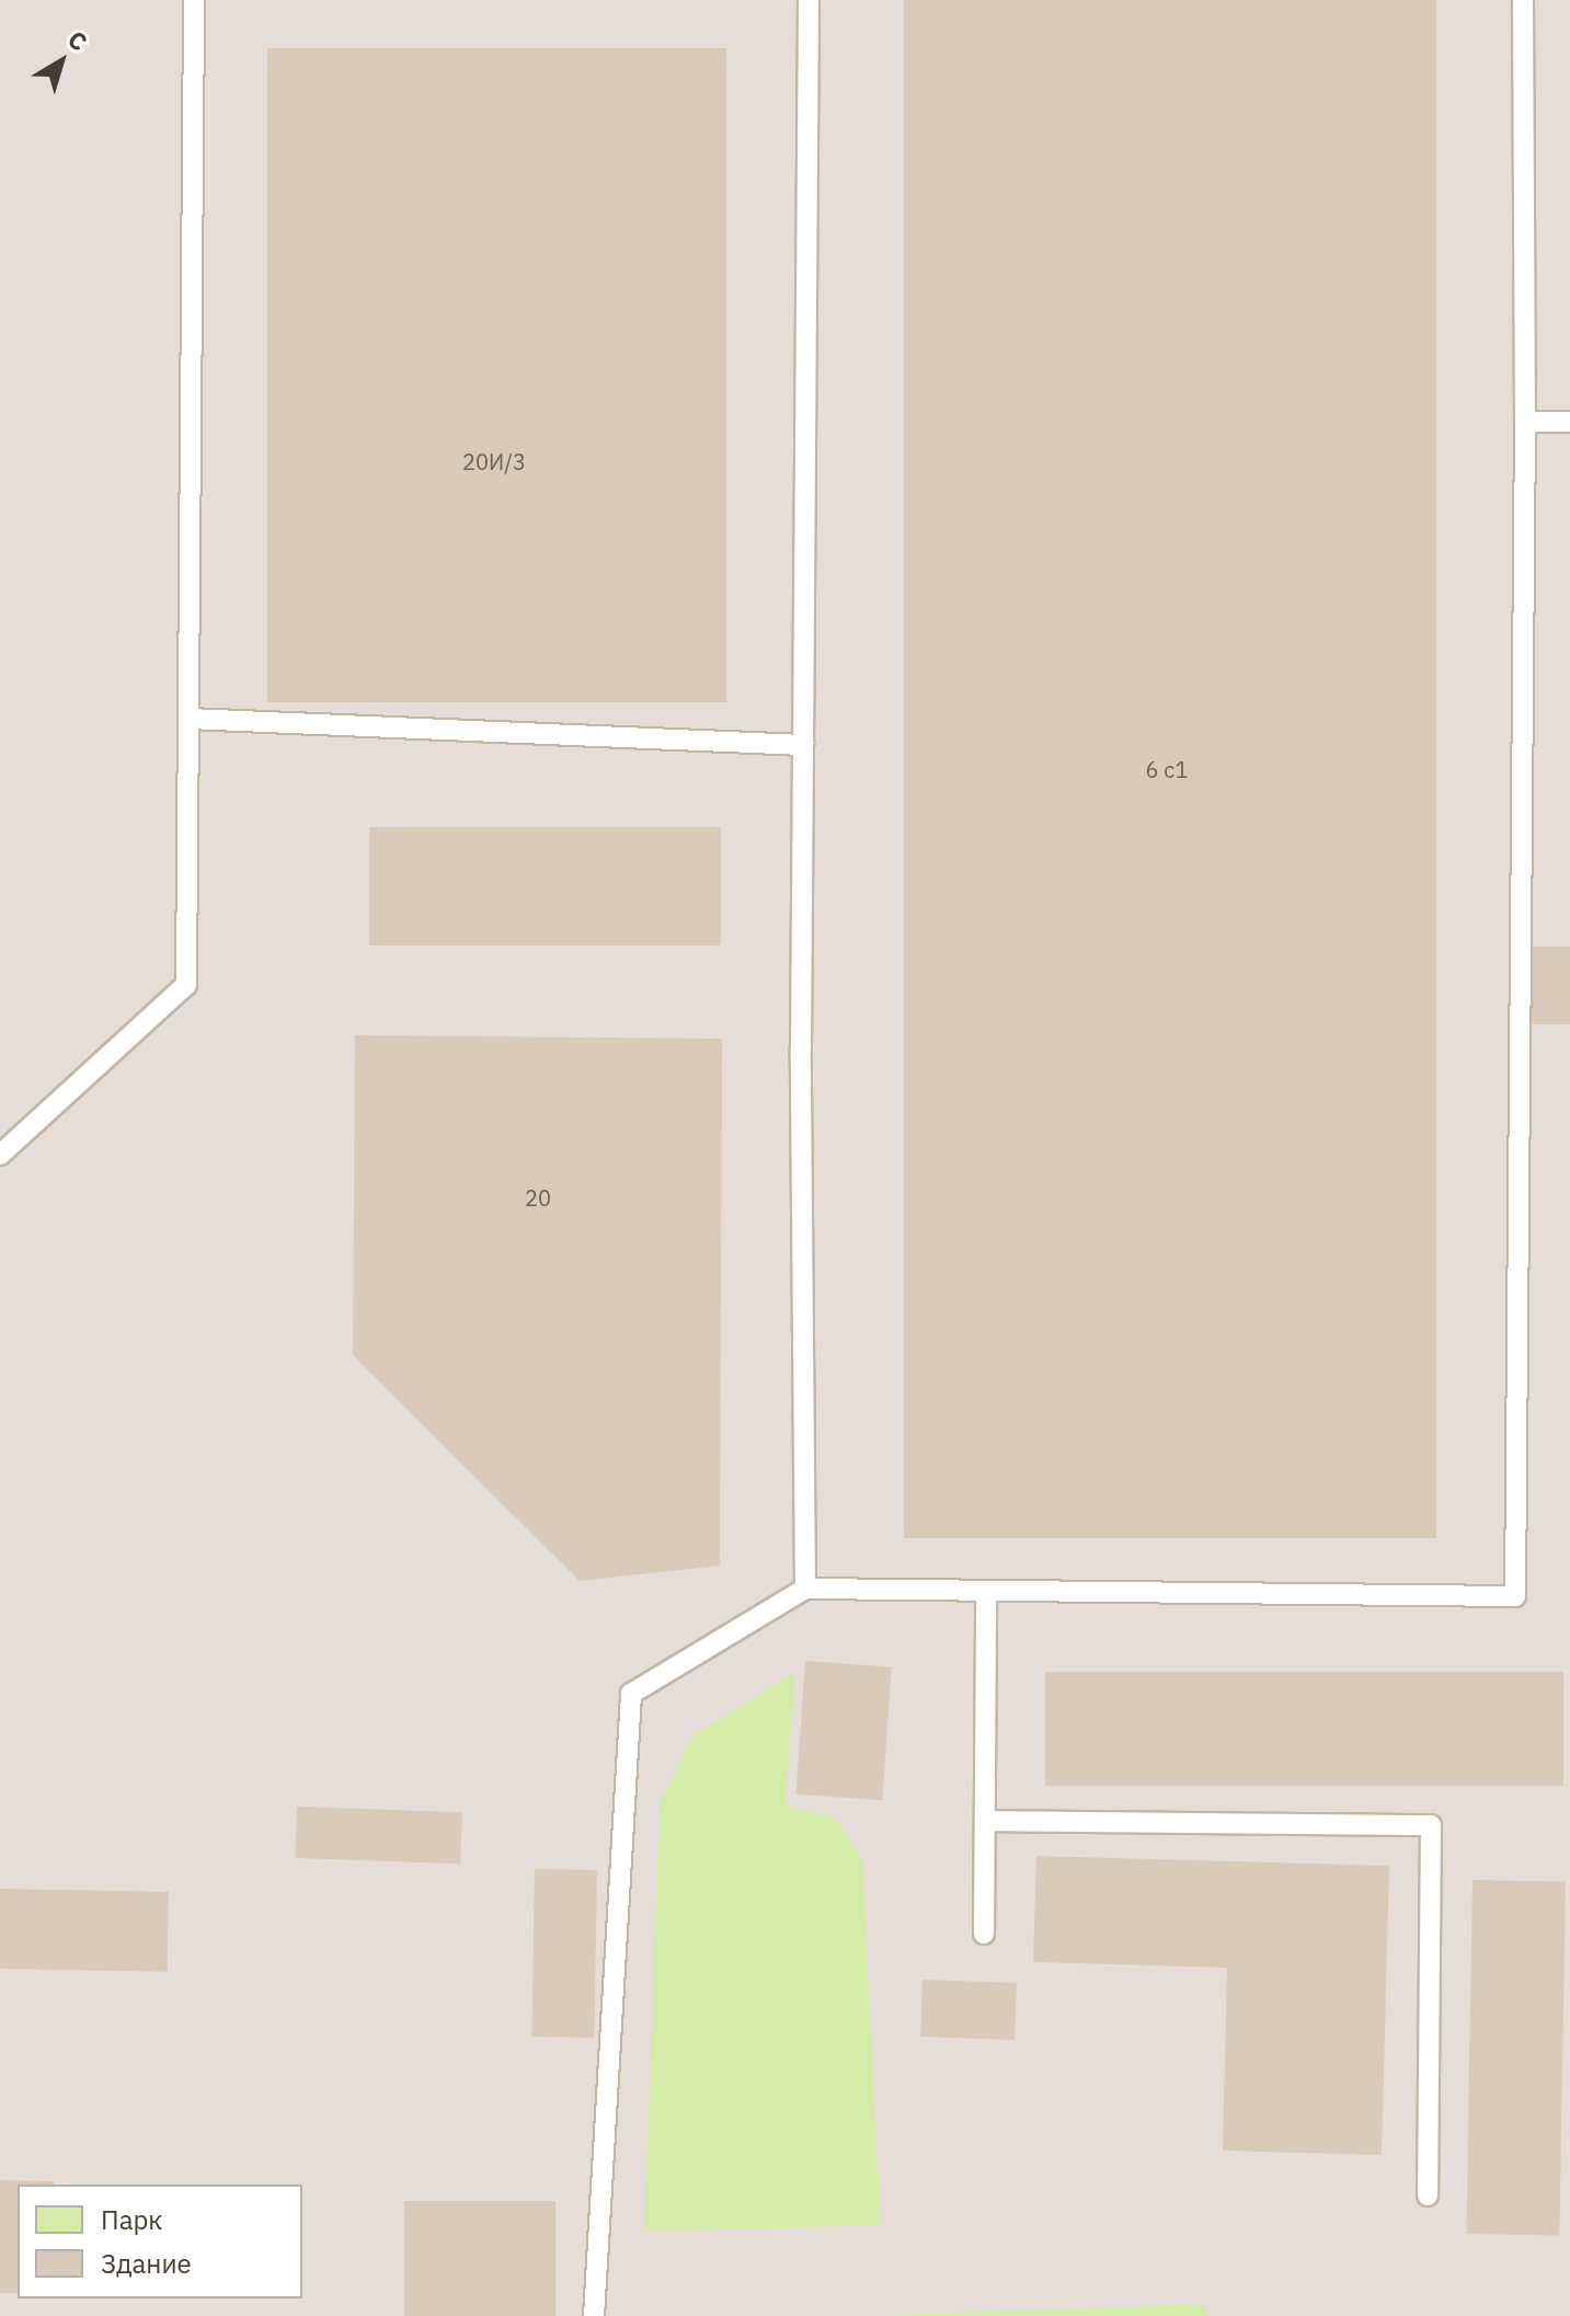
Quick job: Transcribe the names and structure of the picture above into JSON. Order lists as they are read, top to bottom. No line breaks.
{"house_numbers":["20И/3","6 с1","20"],"legend":["Парк","Здание"],"north":"top right"}
